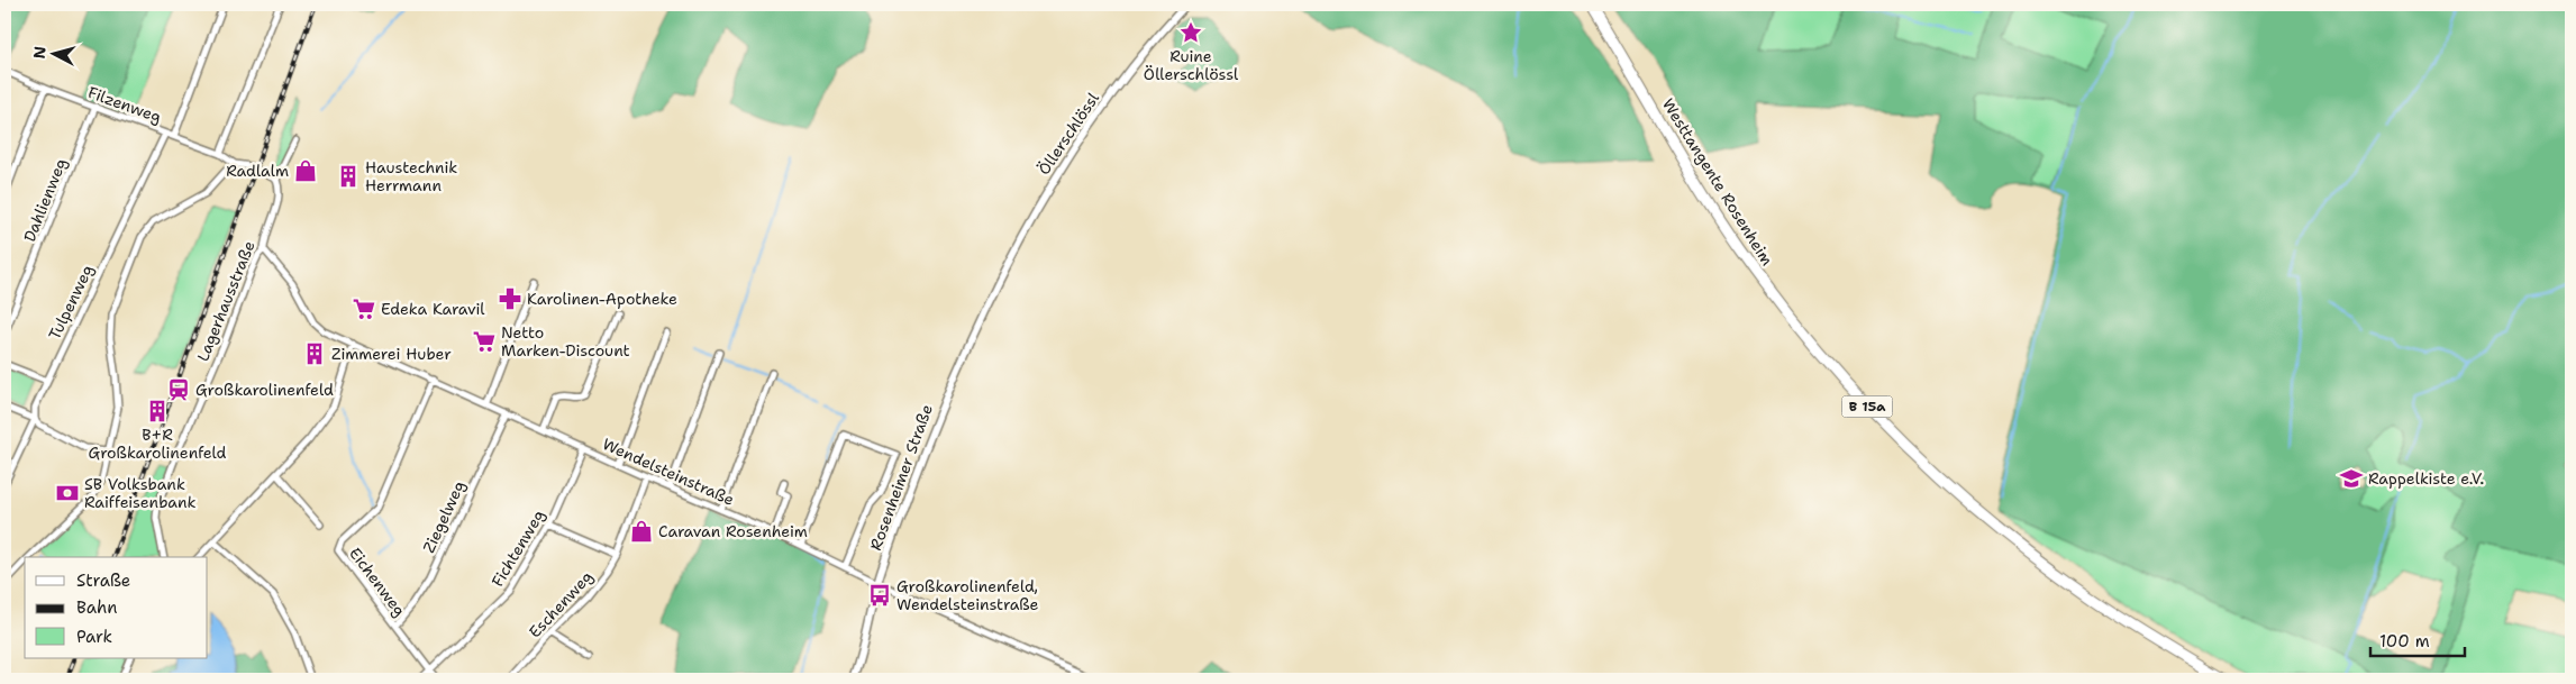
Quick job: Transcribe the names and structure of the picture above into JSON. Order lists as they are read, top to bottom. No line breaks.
{"streets":{"highway":["Westtangente Rosenheim","B 15a"],"street":["Filzenweg","Öllerschlössl","Dahlienweg","Lagerhausstraße","Tulpenweg","Wendelsteinstraße","Rosenheimer Straße","Ziegelweg","Fichtenweg","Eichenweg","Eschenweg"]},"crossings":[["Filzenweg","Dahlienweg"],["Filzenweg","Tulpenweg"],["Öllerschlössl","Rosenheimer Straße"],["Lagerhausstraße","Wendelsteinstraße"],["Wendelsteinstraße","Rosenheimer Straße"],["Wendelsteinstraße","Ziegelweg"],["Wendelsteinstraße","Fichtenweg"],["Wendelsteinstraße","Eichenweg"],["Wendelsteinstraße","Eschenweg"],["Ziegelweg","Eichenweg"],["Fichtenweg","Eichenweg"]],"places":{"place":["Ruine Öllerschlössl"],"shop":["Radlalm","Caravan Rosenheim"],"building":["Haustechnik Herrmann","Zimmerei Huber","B+R Großkarolinenfeld"],"pharmacy":["Karolinen-Apotheke"],"supermarket":["Edeka Karavil","Netto Marken-Discount"],"station":["Großkarolinenfeld"],"school or university":["Rappelkiste e.V."],"bank":["SB Volksbank Raiffeisenbank"],"bus stop":["Großkarolinenfeld, Wendelsteinstraße"]},"legend":["Straße","Bahn","Park"],"scale_bar":"100 m","north":"left"}
